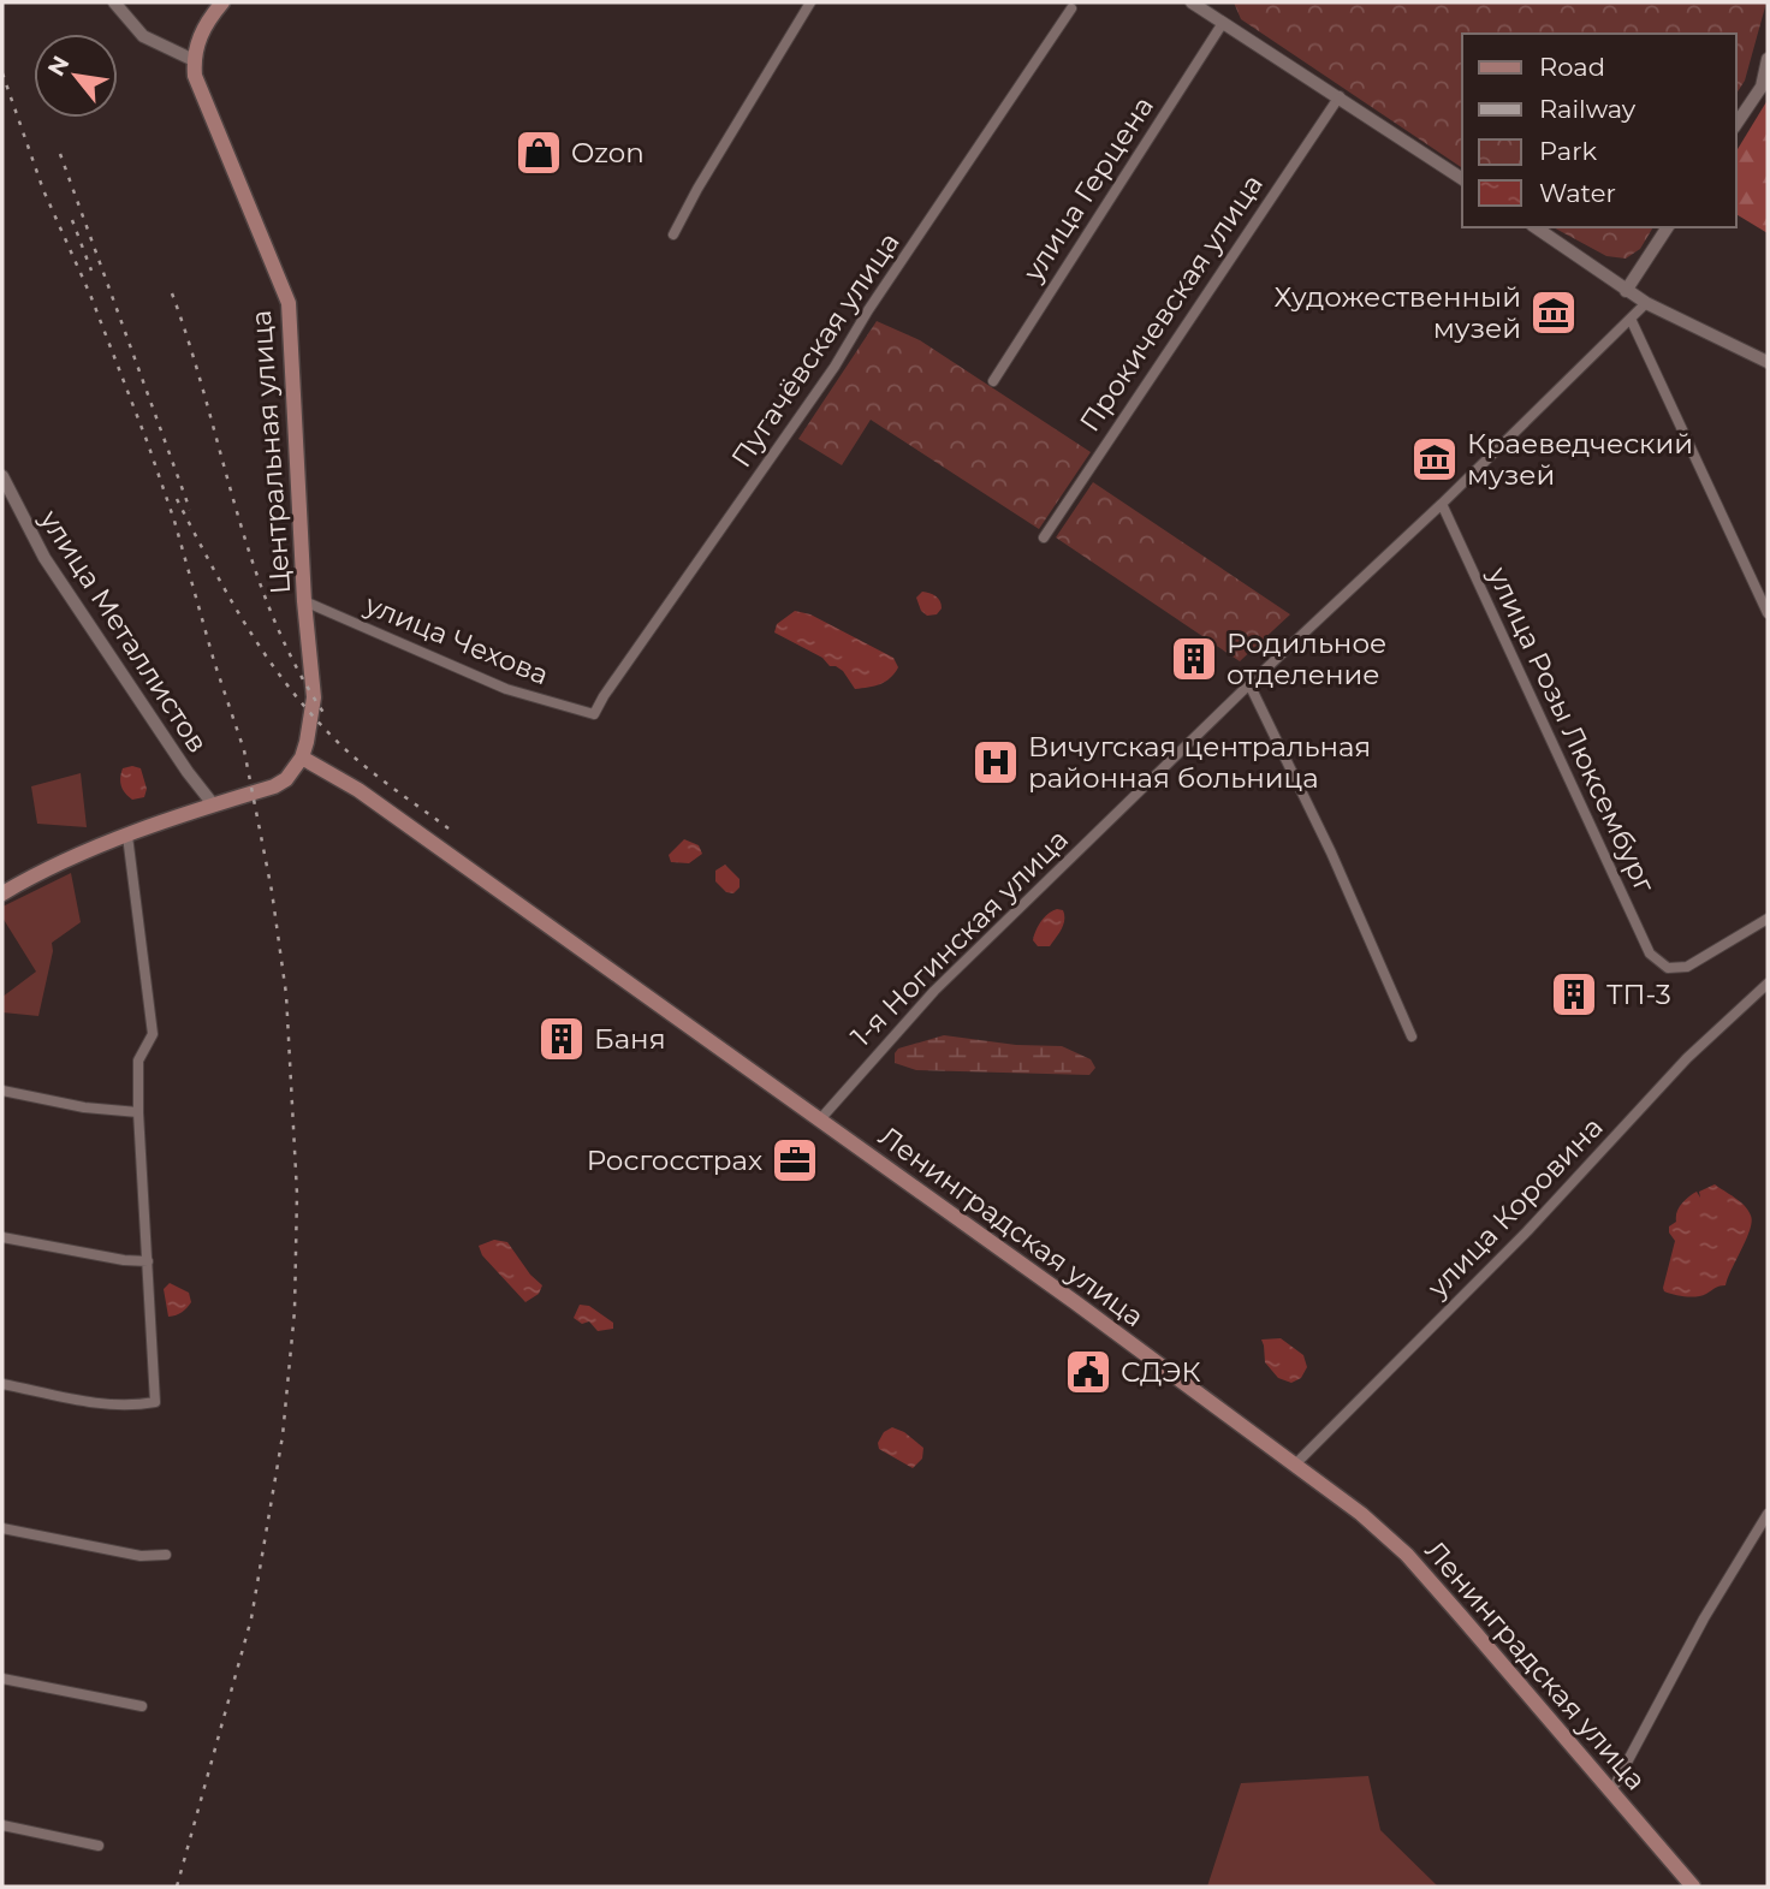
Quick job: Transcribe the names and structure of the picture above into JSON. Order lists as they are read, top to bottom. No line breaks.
{"streets":{"main road":["Центральная улица","Ленинградская улица"],"street":["улица Герцена","Прокичевская улица","Пугачёвская улица","улица Металлистов","улица Чехова","улица Розы Люксембург","1-я Ногинская улица","улица Коровина"]},"crossings":[["Пугачёвская улица","улица Чехова"],["Центральная улица","улица Чехова"],["Центральная улица","Ленинградская улица"],["улица Розы Люксембург","1-я Ногинская улица"],["1-я Ногинская улица","Ленинградская улица"],["улица Коровина","Ленинградская улица"]],"places":{"shop":["Ozon"],"museum":["Художественный музей","Краеведческий музей"],"building":["Родильное отделение","ТП-3","Баня"],"hospital":["Вичугская центральная районная больница"],"office":["Росгосстрах"],"public building":["СДЭК"]},"legend":["Road","Railway","Park","Water"],"north":"top left"}
